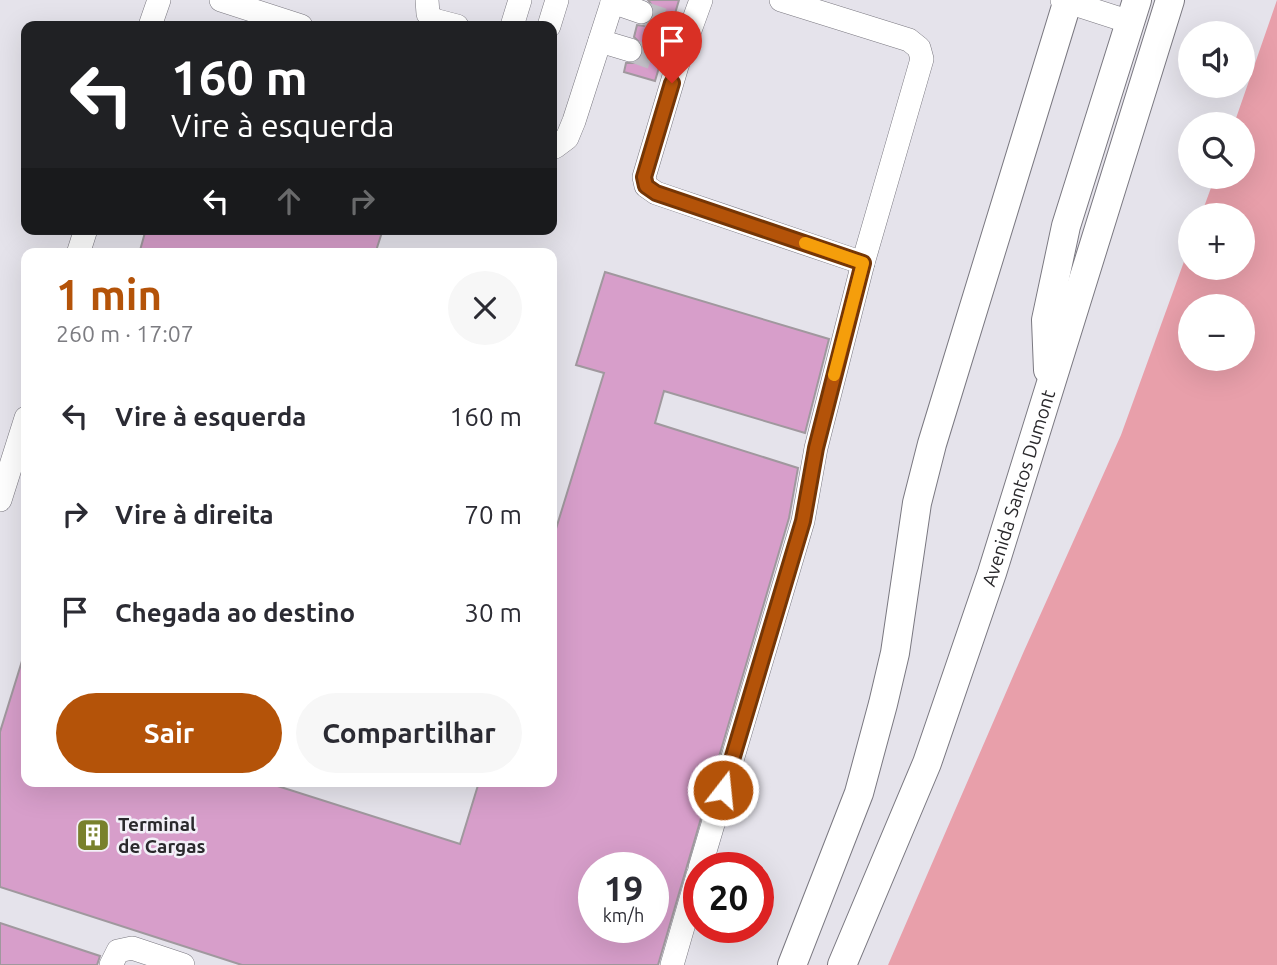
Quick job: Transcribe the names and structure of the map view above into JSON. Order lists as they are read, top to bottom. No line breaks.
{"streets":{"main road":["Avenida Santos Dumont"]},"places":{"building":["Terminal de Cargas"]},"page":{"map_buttons":["+","−"],"turn":["160 m","Vire à esquerda"],"heading":["1 min","260 m · 17:07"],"list":[{"name":"Vire à esquerda","value":"160 m"},{"name":"Vire à direita","value":"70 m"},{"name":"Chegada ao destino","value":"30 m"}],"buttons":["Sair","Compartilhar"],"speed":"19 km/h","limit":"20"}}
